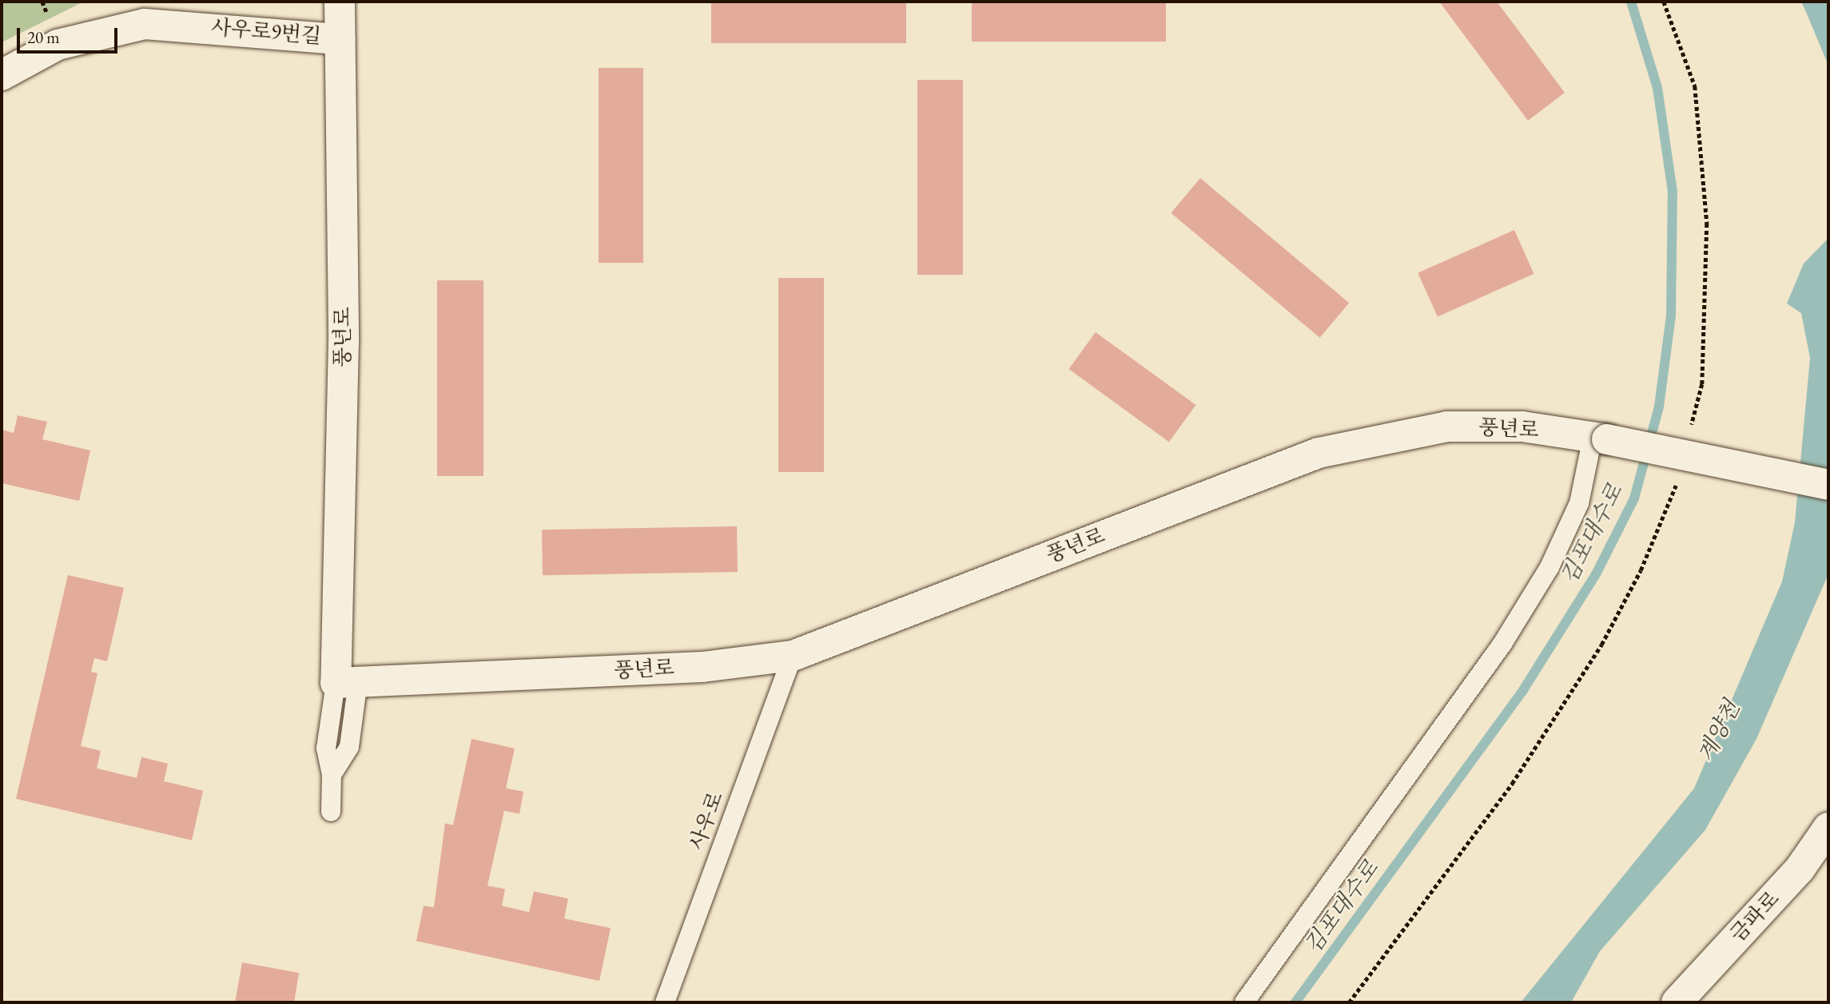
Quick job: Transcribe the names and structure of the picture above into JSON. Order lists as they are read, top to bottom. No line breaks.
{"streets":{"street":["사우로9번길","풍년로","금파로"],"lane":["사우로"]},"crossings":[["사우로9번길","풍년로"],["풍년로","사우로"]],"water":["김포대수로","계양천"],"scale_bar":"20 m"}
